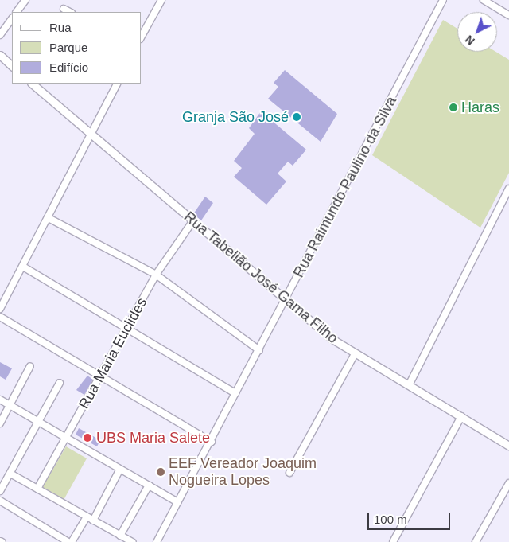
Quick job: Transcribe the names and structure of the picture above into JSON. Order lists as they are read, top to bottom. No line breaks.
{"streets":{"street":["Rua Raimundo Paulino da Silva","Rua Tabelião José Gama Filho","Rua Maria Euclides"]},"crossings":[["Rua Raimundo Paulino da Silva","Rua Tabelião José Gama Filho"],["Rua Tabelião José Gama Filho","Rua Maria Euclides"]],"places":["Haras","Granja São José","UBS Maria Salete","EEF Vereador Joaquim Nogueira Lopes"],"legend":["Rua","Parque","Edifício"],"scale_bar":"100 m","north":"bottom left"}
